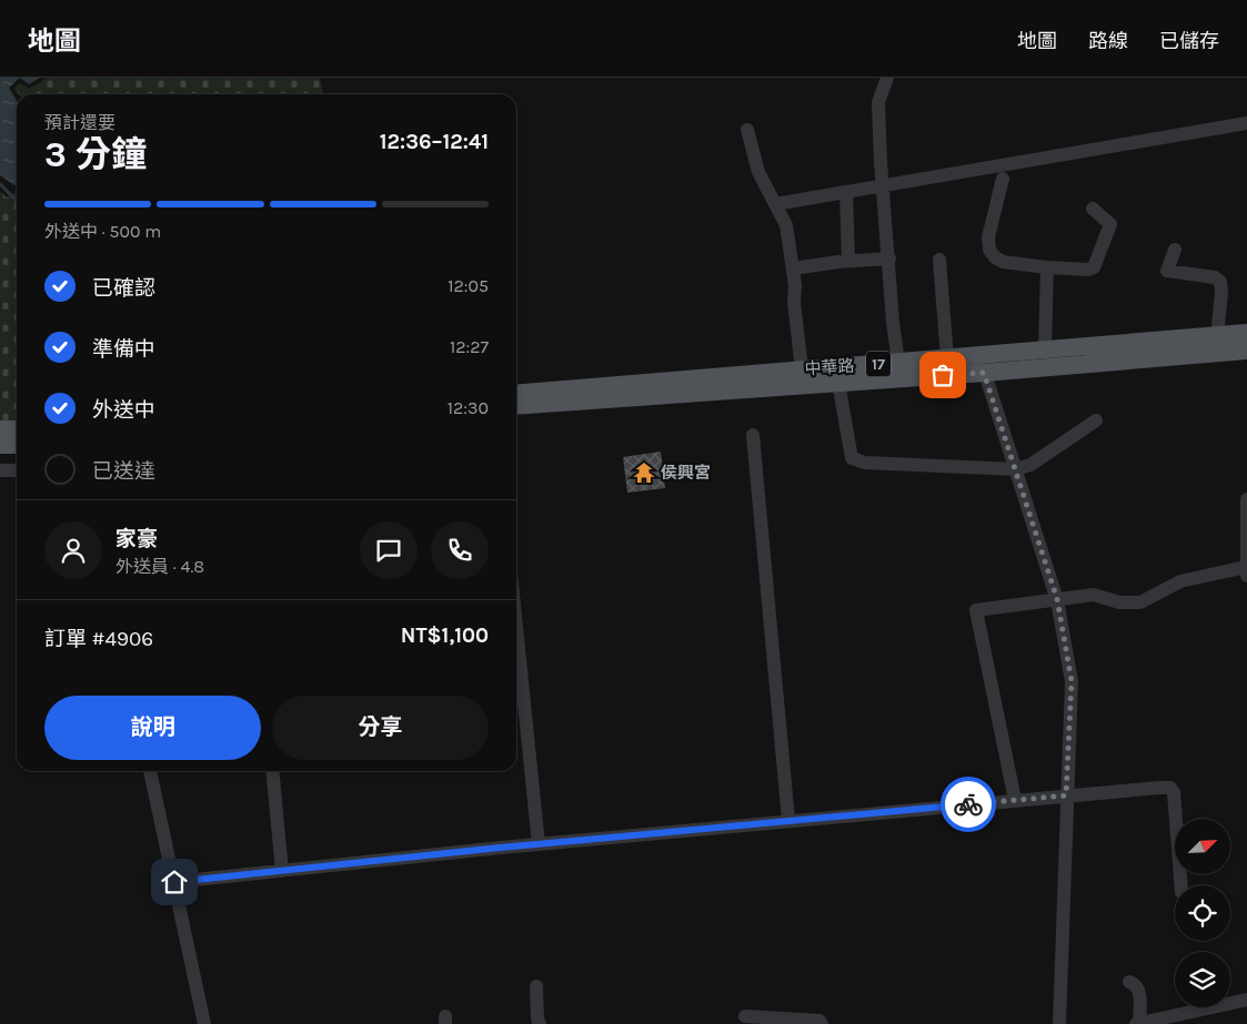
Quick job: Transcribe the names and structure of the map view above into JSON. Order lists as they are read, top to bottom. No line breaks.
{"streets":{"main road":["17","中華路"]},"places":{"temple":["侯興宮"]},"north":"top right","page":{"header":"地圖","nav":["地圖","路線","已儲存"],"heading":["3 分鐘","預計還要","12:36–12:41"],"panel":["家豪","外送員 · 4.8","訂單 #4906","NT$1,100"],"bar":"外送中 · 500 m","list":[["已確認","12:05"],["準備中","12:27"],["外送中","12:30"],"已送達"],"buttons":["說明","分享"]}}
